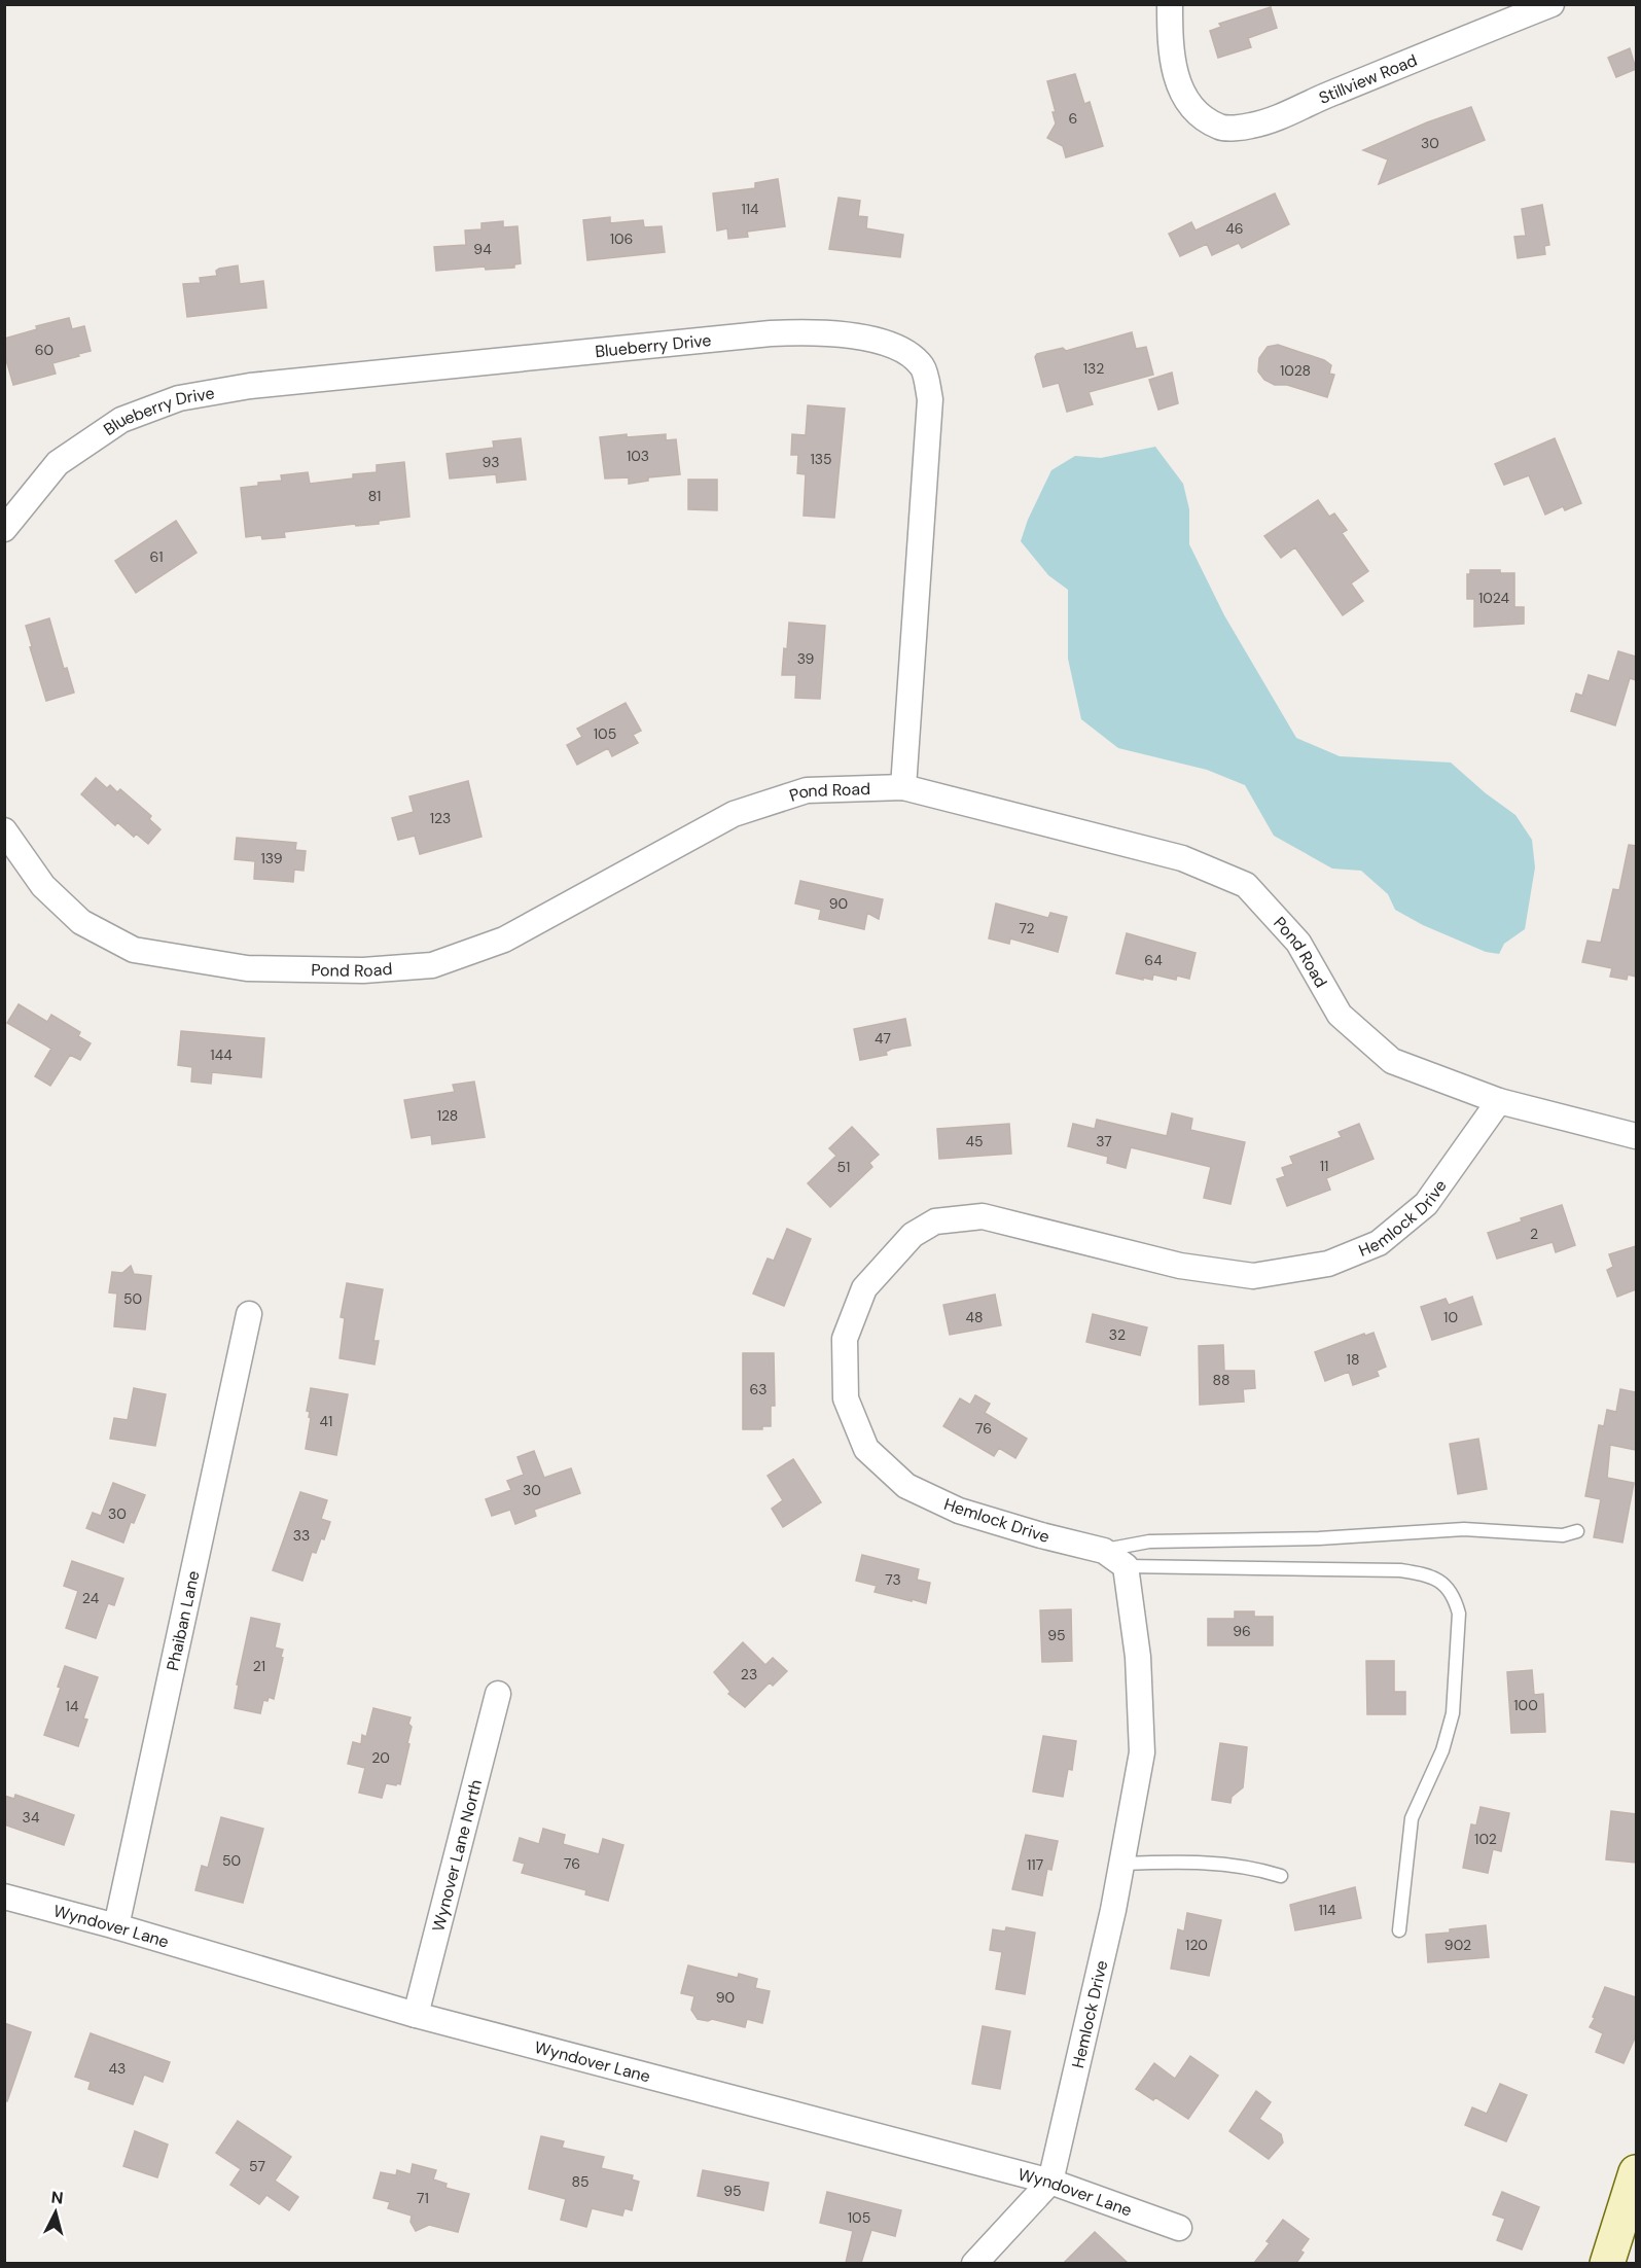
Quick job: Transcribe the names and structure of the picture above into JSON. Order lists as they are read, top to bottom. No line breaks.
{"streets":{"street":["Stillview Road","Blueberry Drive","Pond Road","Hemlock Drive","Phaiban Lane","Wynover Lane North","Wyndover Lane"]},"crossings":[["Blueberry Drive","Pond Road"],["Pond Road","Hemlock Drive"],["Hemlock Drive","Wyndover Lane"],["Phaiban Lane","Wyndover Lane"],["Wynover Lane North","Wyndover Lane"]],"house_numbers":["6","30","114","46","106","94","60","132","1028","103","135","93","81","61","1024","39","105","123","139","90","72","64","47","144","128","45","37","11","51","2","50","48","10","32","18","88","63","41","76","30","30","33","73","24","96","95","21","23","100","14","20","34","102","50","76","117","114","120","902","90","43","57","85","95","71","105"],"north":"top"}
